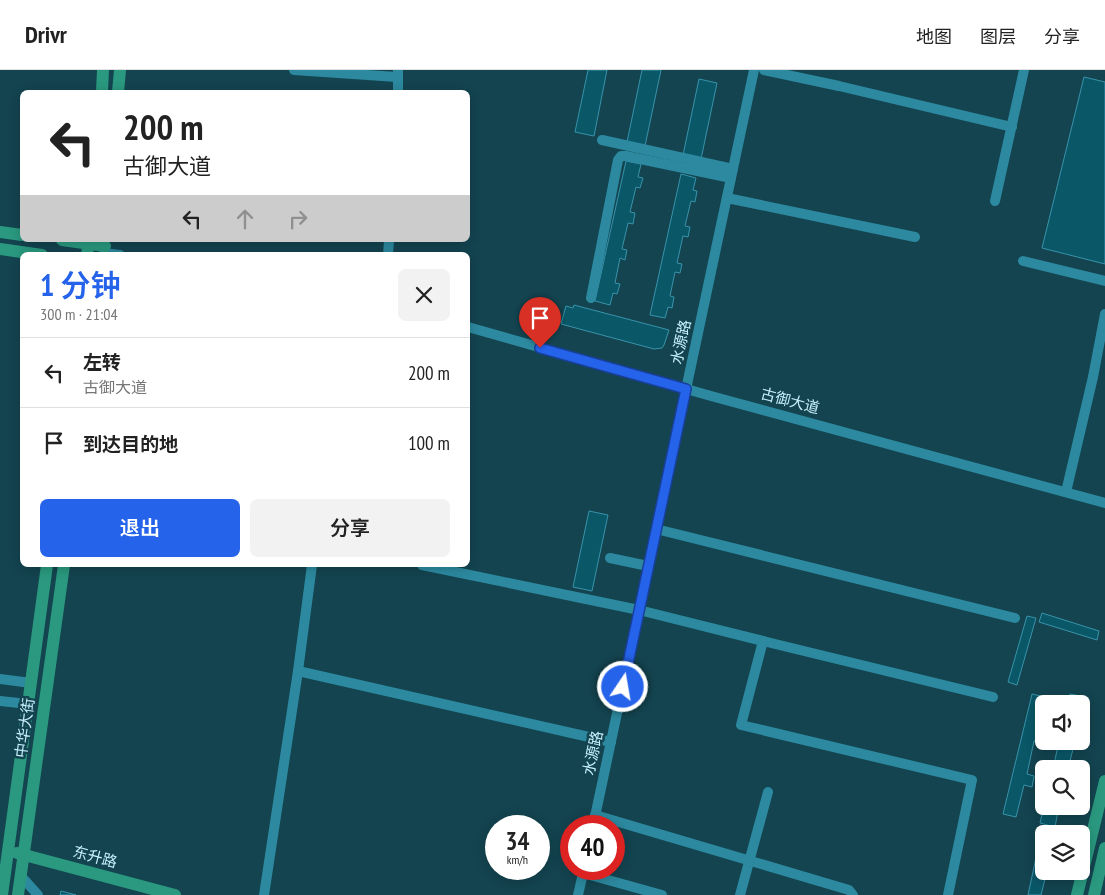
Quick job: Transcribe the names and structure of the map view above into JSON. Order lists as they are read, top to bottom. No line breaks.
{"streets":{"main road":["中华大街","东升路"],"street":["水源路","古御大道"]},"crossings":[["水源路","古御大道"],["中华大街","东升路"]],"page":{"header":"Drivr","nav":["地图","图层","分享"],"turn":["200 m","古御大道"],"heading":["1 分钟","300 m · 21:04"],"list":[{"name":"左转","note":"古御大道","value":"200 m"},{"name":"到达目的地","value":"100 m"}],"buttons":["退出","分享"],"speed":"34 km/h","limit":"40"}}
